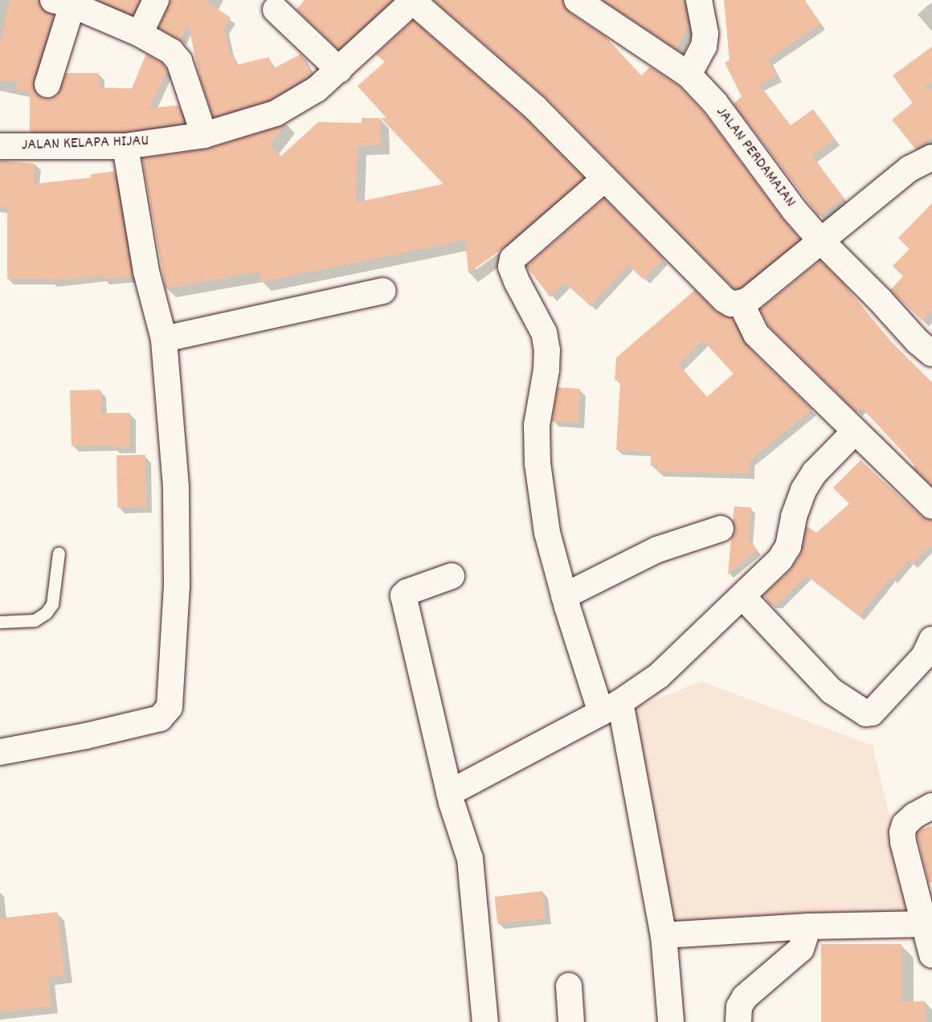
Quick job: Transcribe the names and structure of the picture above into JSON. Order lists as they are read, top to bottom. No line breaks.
{"streets":{"street":["JALAN KELAPA HIJAU","JALAN PERDAMAIAN"]}}
